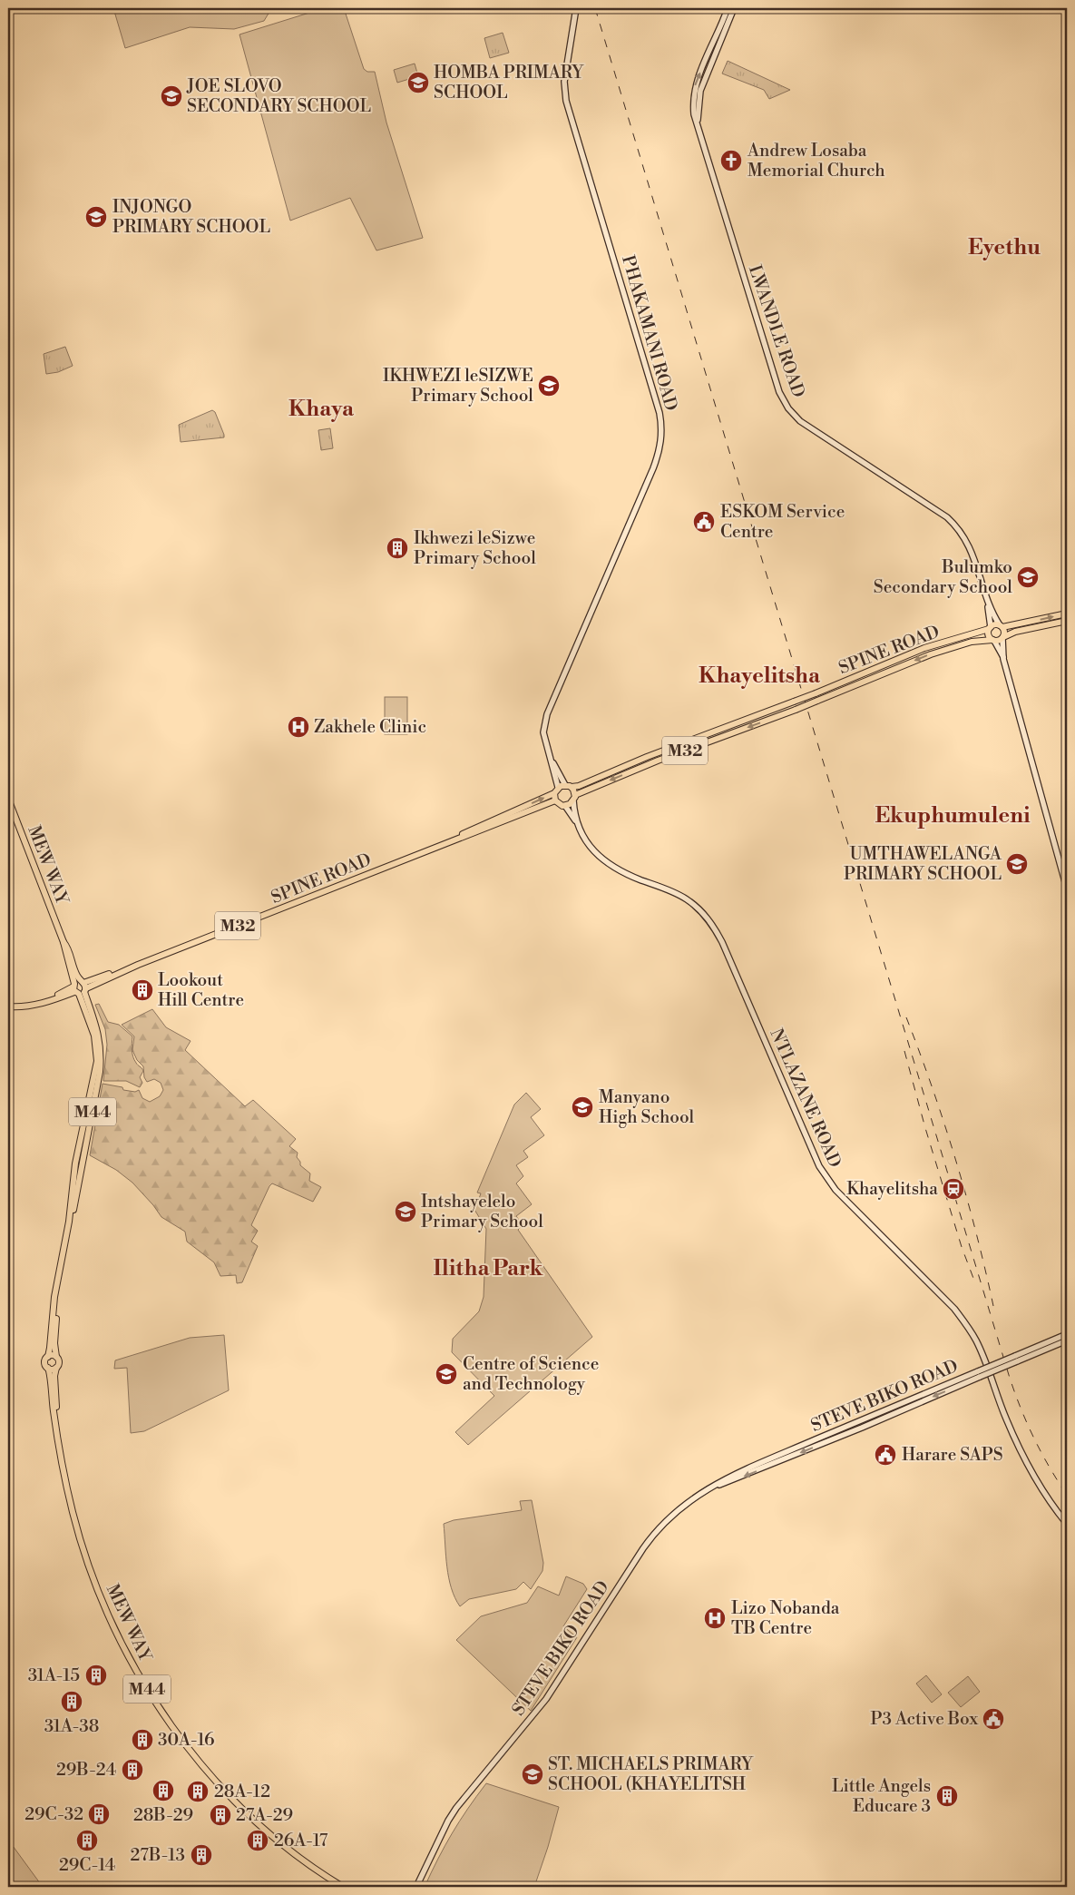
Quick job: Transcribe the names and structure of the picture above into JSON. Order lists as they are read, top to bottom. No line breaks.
{"streets":{"main road":["SPINE ROAD","M32","MEW WAY","M44"],"street":["LWANDLE ROAD","PHAKAMANI ROAD","NTLAZANE ROAD","STEVE BIKO ROAD"]},"crossings":[["LWANDLE ROAD","SPINE ROAD"],["PHAKAMANI ROAD","SPINE ROAD"],["PHAKAMANI ROAD","NTLAZANE ROAD"],["SPINE ROAD","MEW WAY"],["SPINE ROAD","NTLAZANE ROAD"]],"districts":["Eyethu","Khaya","Khayelitsha","Ekuphumuleni","Ilitha Park"],"places":{"school or university":["HOMBA PRIMARY SCHOOL","JOE SLOVO SECONDARY SCHOOL","INJONGO PRIMARY SCHOOL","IKHWEZI leSIZWE Primary School","Bulumko Secondary School","UMTHAWELANGA PRIMARY SCHOOL","Manyano High School","Intshayelelo Primary School","Centre of Science and Technology","ST. MICHAELS PRIMARY SCHOOL (KHAYELITSH"],"church":["Andrew Losaba Memorial Church"],"public building":["ESKOM Service Centre","Harare SAPS","P3 Active Box"],"building":["Ikhwezi leSizwe Primary School","Lookout Hill Centre","31A-15","31A-38","30A-16","29B-24","28B-29","28A-12","Little Angels Educare 3","29C-32","27A-29","29C-14","26A-17","27B-13"],"hospital":["Zakhele Clinic","Lizo Nobanda TB Centre"],"station":["Khayelitsha"]}}
